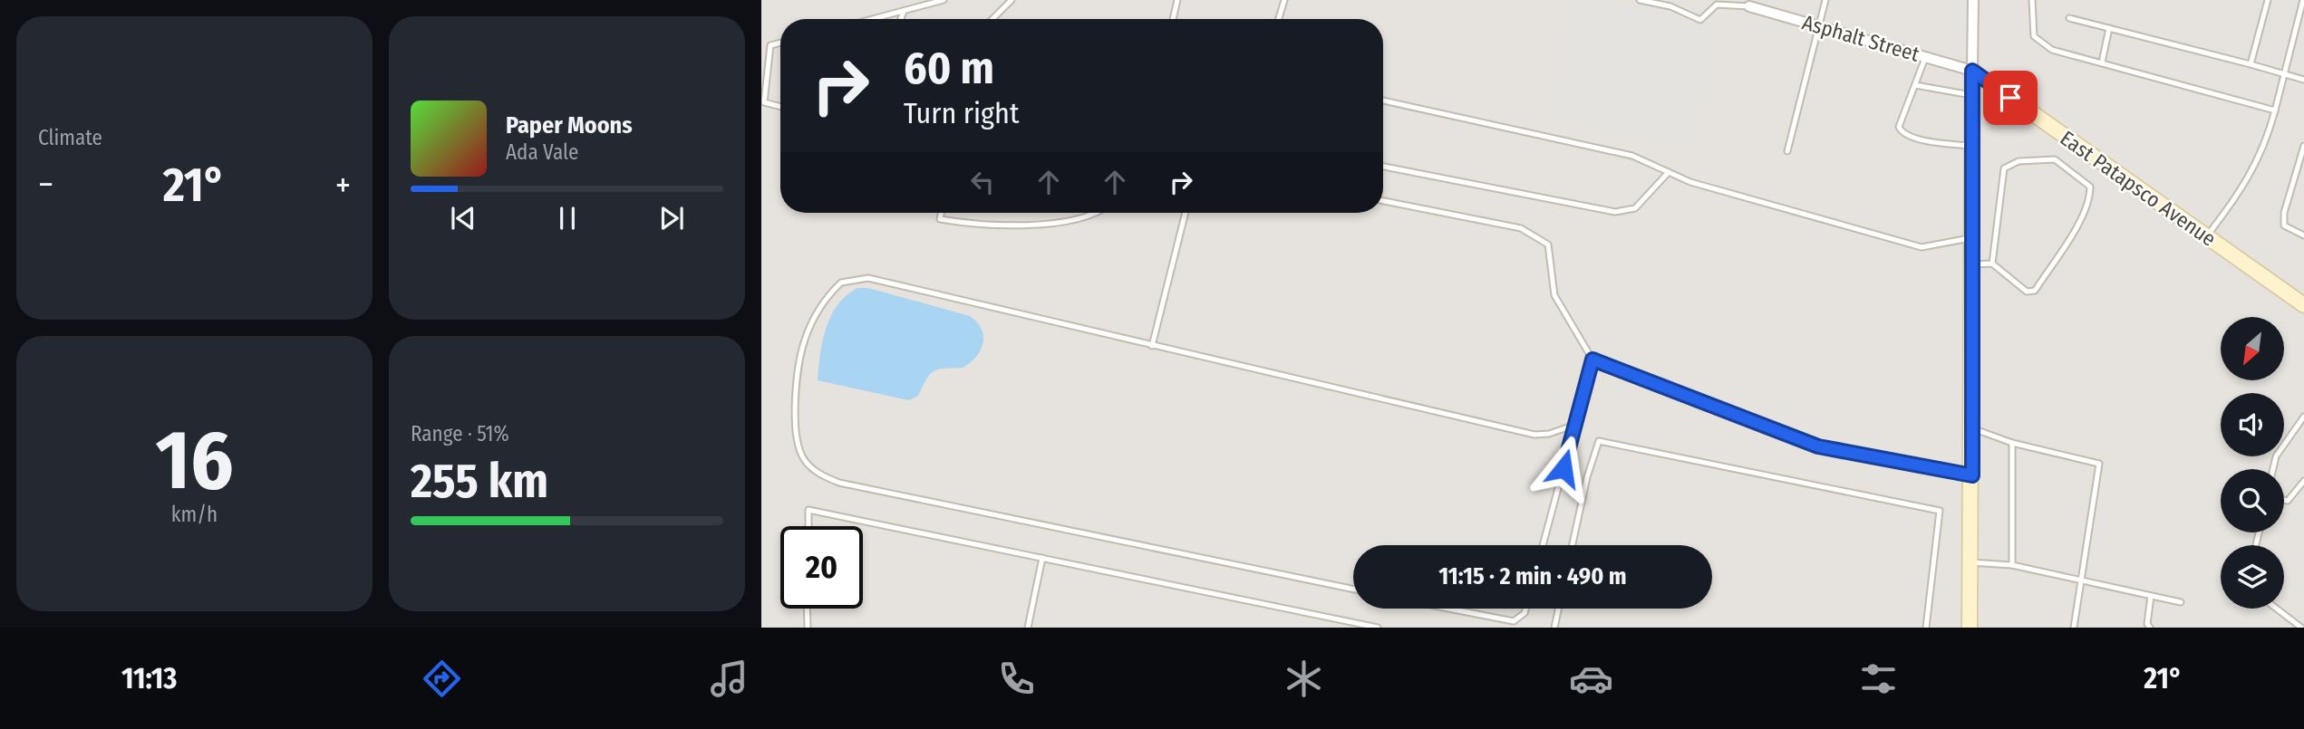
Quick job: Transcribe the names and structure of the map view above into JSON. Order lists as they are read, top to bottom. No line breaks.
{"streets":{"street":["Asphalt Street","East Patapsco Avenue"]},"crossings":[["Asphalt Street","East Patapsco Avenue"]],"north":"bottom left","page":{"tile":["Climate",["16","km/h"],["Range · 51%","255 km"]],"turn":["60 m","Turn right"],"song":["Paper Moons","Ada Vale"],"heat":["−","21°","+"],"limit":"20","trip":"11:15 · 2 min · 490 m","tabs":["11:13","21°"]}}
